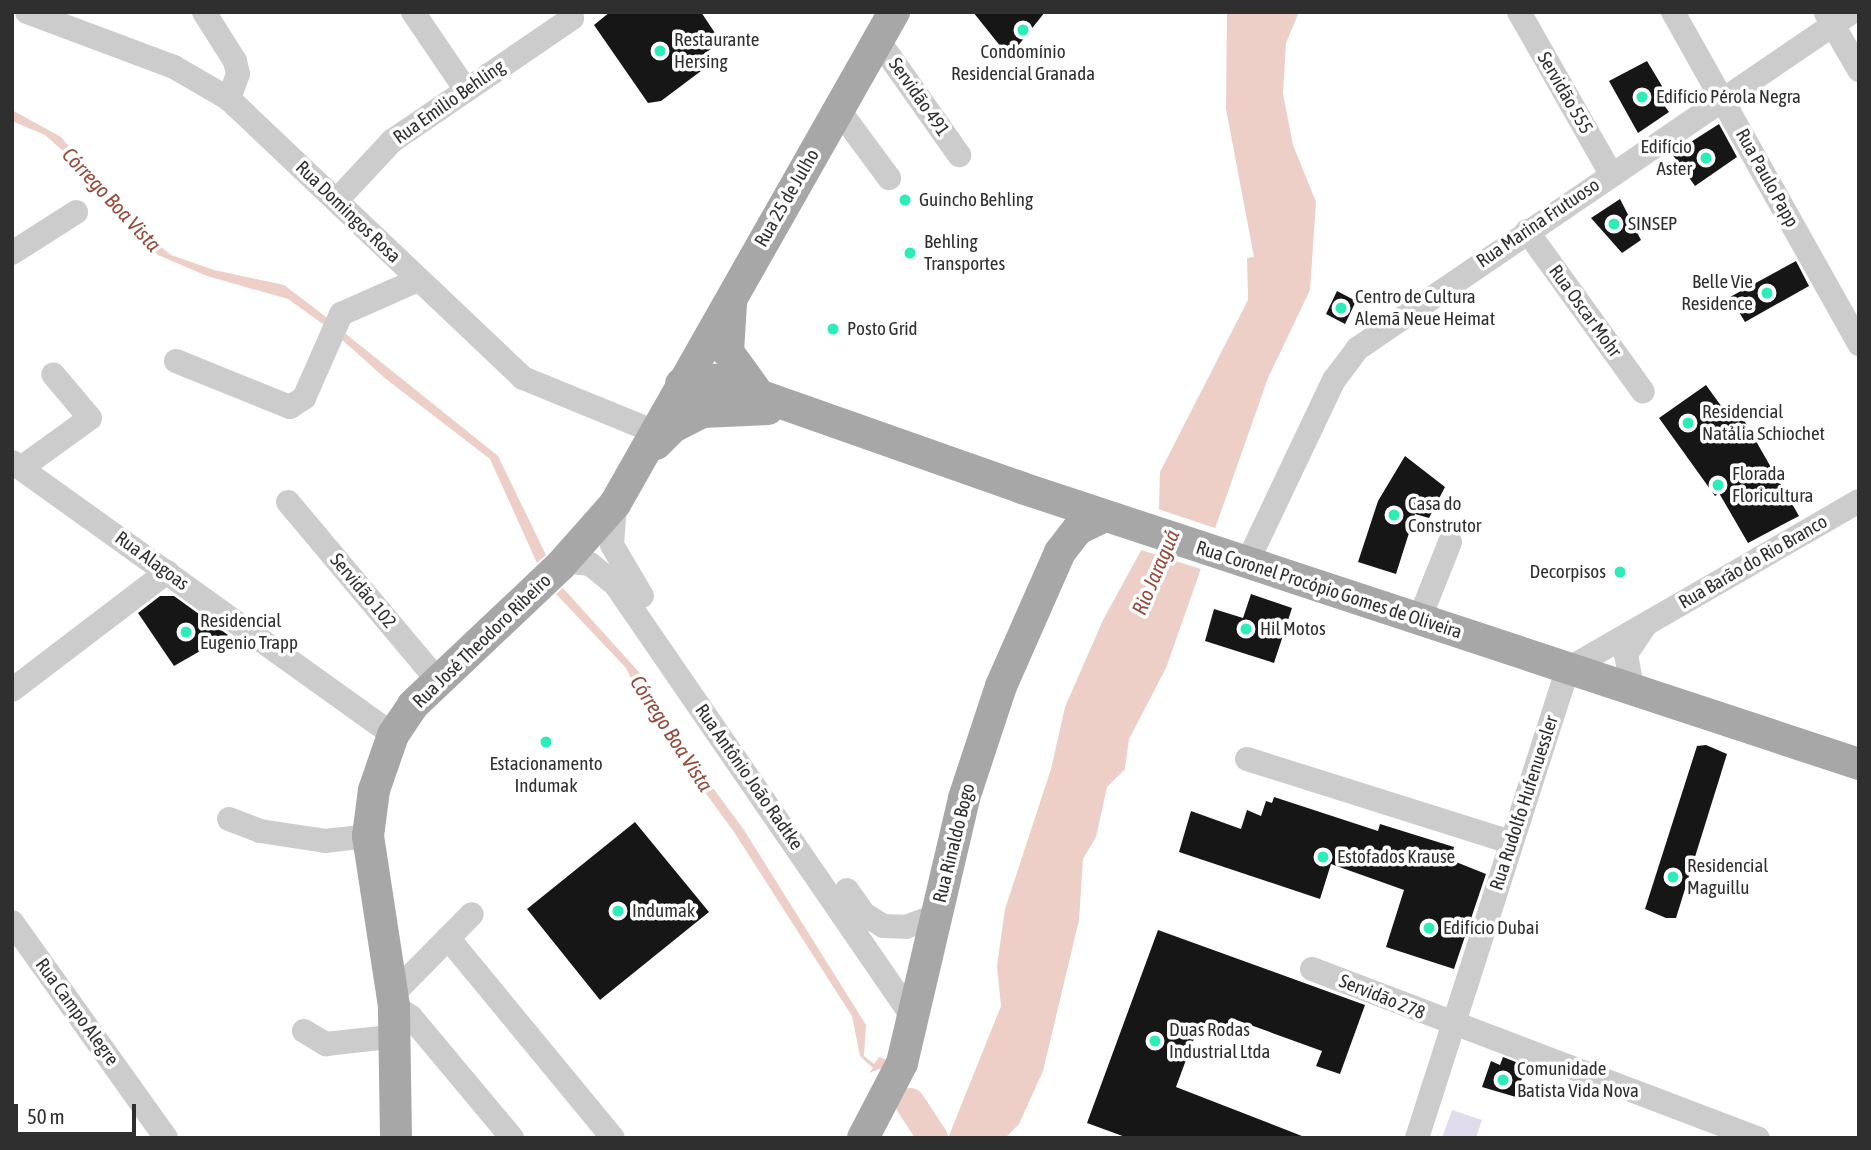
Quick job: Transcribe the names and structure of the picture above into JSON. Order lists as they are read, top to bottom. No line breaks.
{"streets":{"main road":["Rua 25 de Julho","Rua Coronel Procópio Gomes de Oliveira","Rua José Theodoro Ribeiro","Rua Rinaldo Bogo"],"street":["Servidão 555","Servidão 491","Rua Emilio Behling","Rua Paulo Papp","Rua Domingos Rosa","Rua Marina Frutuoso","Rua Oscar Mohr","Rua Alagoas","Rua Barão do Rio Branco","Servidão 102","Rua Antônio João Radtke","Rua Rudolfo Hufenuessler","Servidão 278","Rua Campo Alegre"]},"crossings":[["Servidão 555","Rua Marina Frutuoso"],["Servidão 491","Rua 25 de Julho"],["Rua Emilio Behling","Rua Domingos Rosa"],["Rua Paulo Papp","Rua Marina Frutuoso"],["Rua 25 de Julho","Rua Coronel Procópio Gomes de Oliveira"],["Rua 25 de Julho","Rua José Theodoro Ribeiro"],["Rua Domingos Rosa","Rua José Theodoro Ribeiro"],["Rua Marina Frutuoso","Rua Oscar Mohr"],["Rua Marina Frutuoso","Rua Coronel Procópio Gomes de Oliveira"],["Rua Alagoas","Rua José Theodoro Ribeiro"],["Rua Barão do Rio Branco","Rua Coronel Procópio Gomes de Oliveira"],["Rua Barão do Rio Branco","Rua Rudolfo Hufenuessler"],["Rua Coronel Procópio Gomes de Oliveira","Rua José Theodoro Ribeiro"],["Rua Coronel Procópio Gomes de Oliveira","Rua Rudolfo Hufenuessler"],["Rua Coronel Procópio Gomes de Oliveira","Rua Rinaldo Bogo"],["Servidão 102","Rua José Theodoro Ribeiro"],["Rua José Theodoro Ribeiro","Rua Antônio João Radtke"],["Rua Antônio João Radtke","Rua Rinaldo Bogo"],["Rua Rudolfo Hufenuessler","Servidão 278"]],"water":["Córrego Boa Vista","Rio Jaraguá"],"places":["Condomínio Residencial Granada","Restaurante Hersing","Edifício Pérola Negra","Edifício Aster","Guincho Behling","SINSEP","Behling Transportes","Belle Vie Residence","Centro de Cultura Alemã Neue Heimat","Posto Grid","Residencial Natália Schiochet","Florada Floricultura","Casa do Construtor","Decorpisos","Hil Motos","Residencial Eugenio Trapp","Estacionamento Indumak","Estofados Krause","Residencial Maguillu","Indumak","Edifício Dubai","Duas Rodas Industrial Ltda","Comunidade Batista Vida Nova"],"scale_bar":"50 m"}
